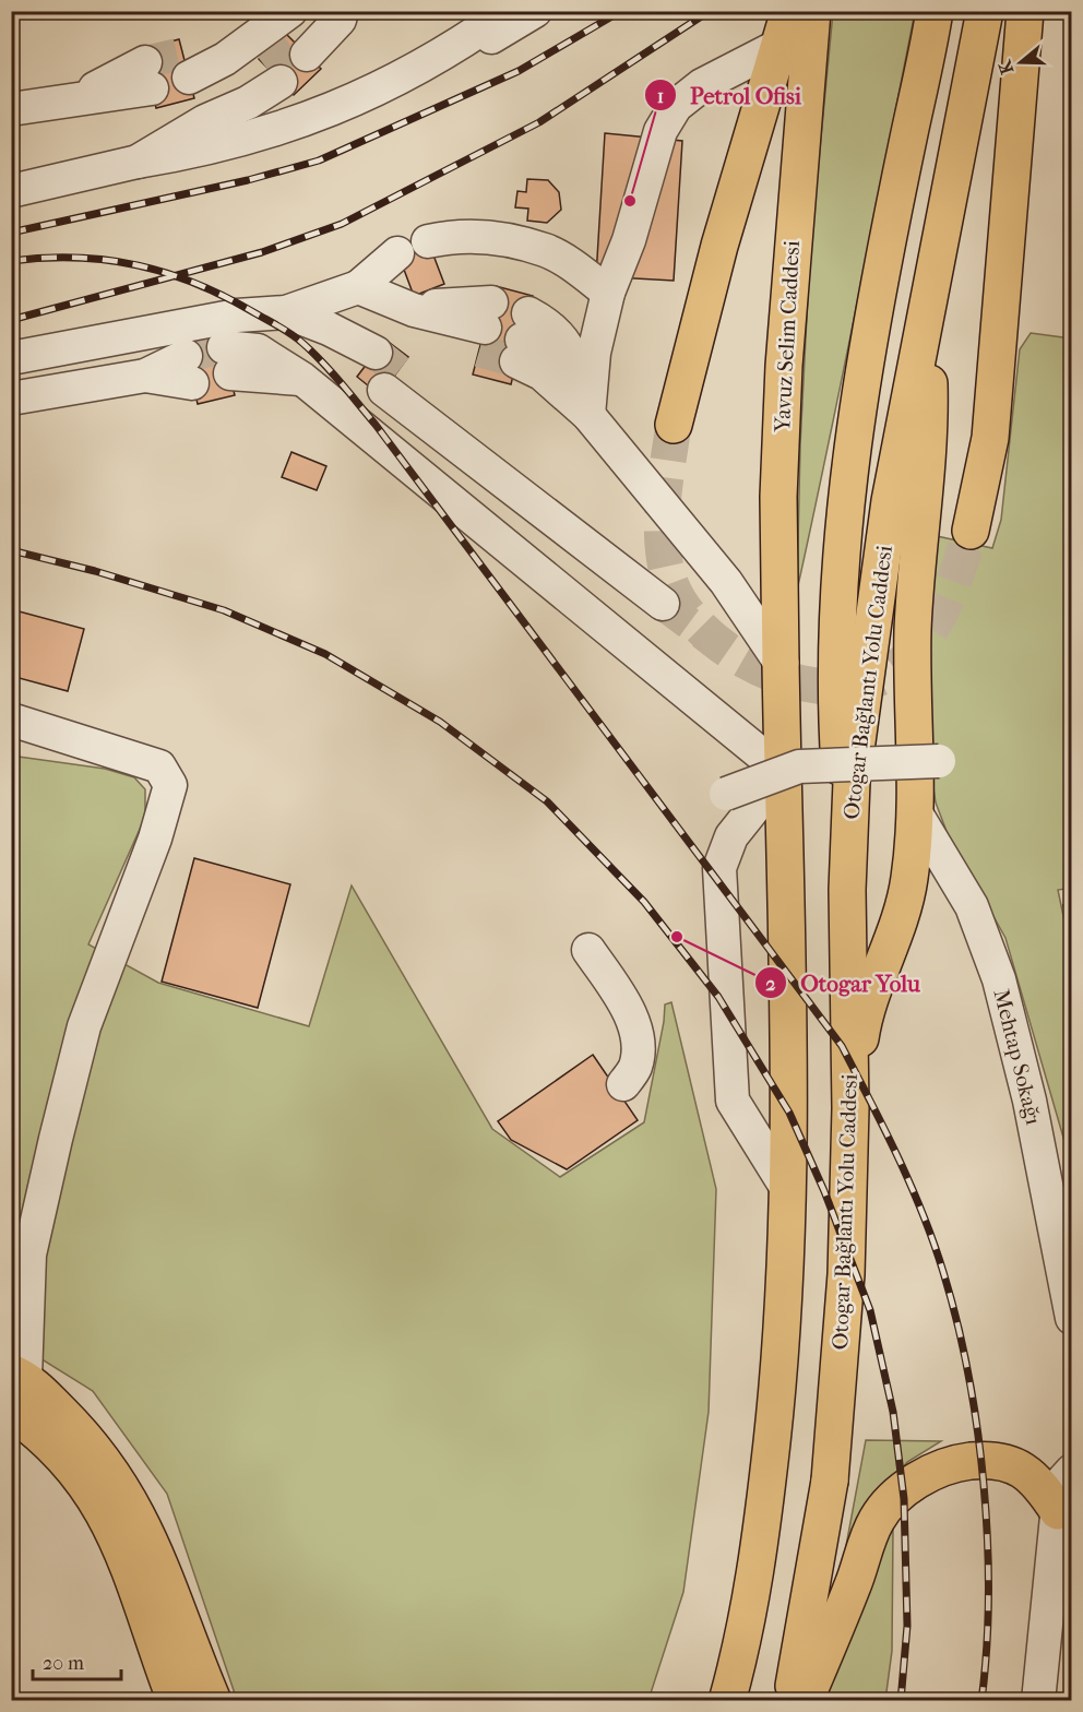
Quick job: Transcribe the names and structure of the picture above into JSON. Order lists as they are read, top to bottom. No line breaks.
{"streets":{"main road":["Yavuz Selim Caddesi","Otogar Bağlantı Yolu Caddesi"],"street":["Mehtap Sokağı"]},"places":["Petrol Ofisi","Otogar Yolu"],"scale_bar":"20 m","north":"left"}
